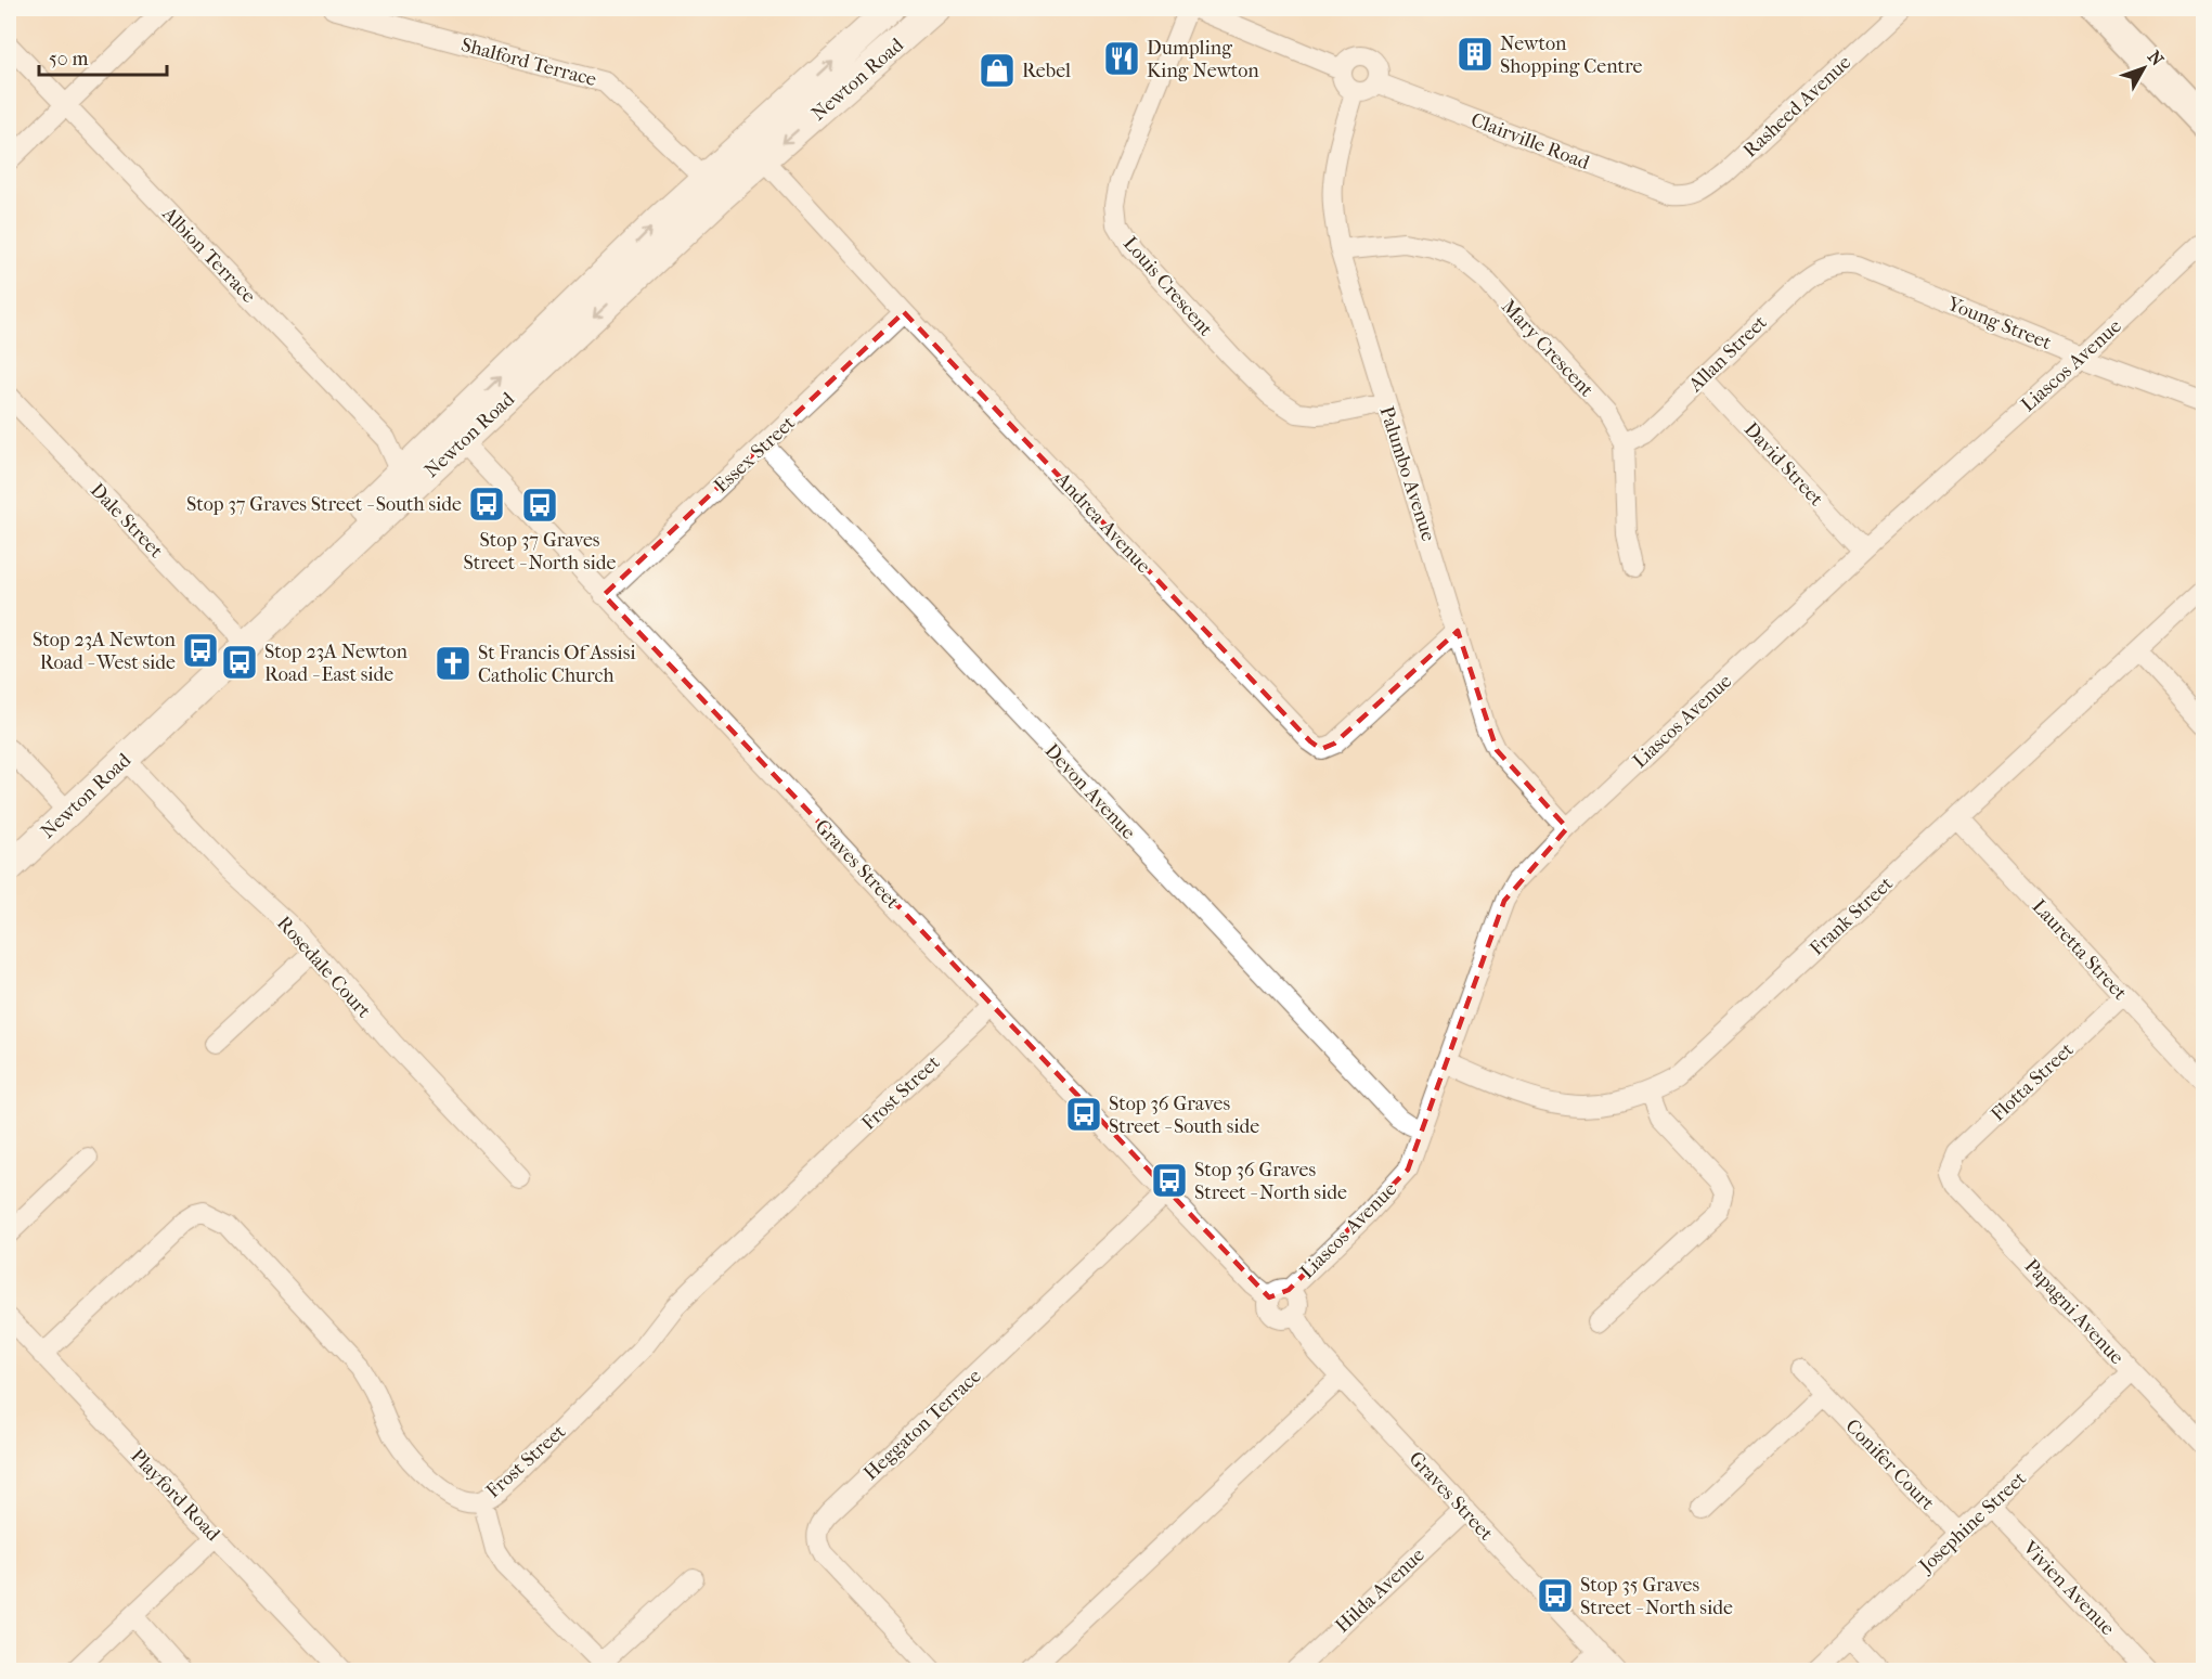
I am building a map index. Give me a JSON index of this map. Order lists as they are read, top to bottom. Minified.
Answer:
{"streets":{"main road":["Newton Road"],"street":["Shalford Terrace","Rasheed Avenue","Clairville Road","Albion Terrace","Louis Crescent","Young Street","Mary Crescent","Allan Street","Liascos Avenue","Essex Street","David Street","Palumbo Avenue","Dale Street","Andrea Avenue","Devon Avenue","Graves Street","Frank Street","Lauretta Street","Rosedale Court","Flotta Street","Frost Street","Papagni Avenue","Heggaton Terrace","Conifer Court","Playford Road","Josephine Street","Vivien Avenue","Hilda Avenue"]},"crossings":[["Shalford Terrace","Newton Road"],["Newton Road","Albion Terrace"],["Newton Road","Dale Street"],["Newton Road","Andrea Avenue"],["Newton Road","Graves Street"],["Newton Road","Rosedale Court"],["Rasheed Avenue","Clairville Road"],["Clairville Road","Palumbo Avenue"],["Louis Crescent","Palumbo Avenue"],["Young Street","Allan Street"],["Young Street","Liascos Avenue"],["Mary Crescent","Allan Street"],["Mary Crescent","Palumbo Avenue"],["Allan Street","David Street"],["Liascos Avenue","David Street"],["Liascos Avenue","Palumbo Avenue"],["Liascos Avenue","Devon Avenue"],["Liascos Avenue","Graves Street"],["Liascos Avenue","Frank Street"],["Essex Street","Andrea Avenue"],["Essex Street","Devon Avenue"],["Essex Street","Graves Street"],["Palumbo Avenue","Andrea Avenue"],["Graves Street","Frost Street"],["Graves Street","Heggaton Terrace"],["Graves Street","Hilda Avenue"],["Frank Street","Lauretta Street"],["Lauretta Street","Flotta Street"],["Flotta Street","Papagni Avenue"],["Frost Street","Playford Road"],["Papagni Avenue","Josephine Street"],["Conifer Court","Josephine Street"],["Josephine Street","Vivien Avenue"]],"places":{"building":["Newton Shopping Centre"],"restaurant":["Dumpling King Newton"],"shop":["Rebel"],"bus stop":["Stop 37 Graves Street - South side","Stop 37 Graves Street - North side","Stop 23A Newton Road - West side","Stop 23A Newton Road - East side","Stop 36 Graves Street - South side","Stop 36 Graves Street - North side","Stop 35 Graves Street - North side"],"church":["St Francis Of Assisi Catholic Church"]},"scale_bar":"50 m","north":"top right"}
